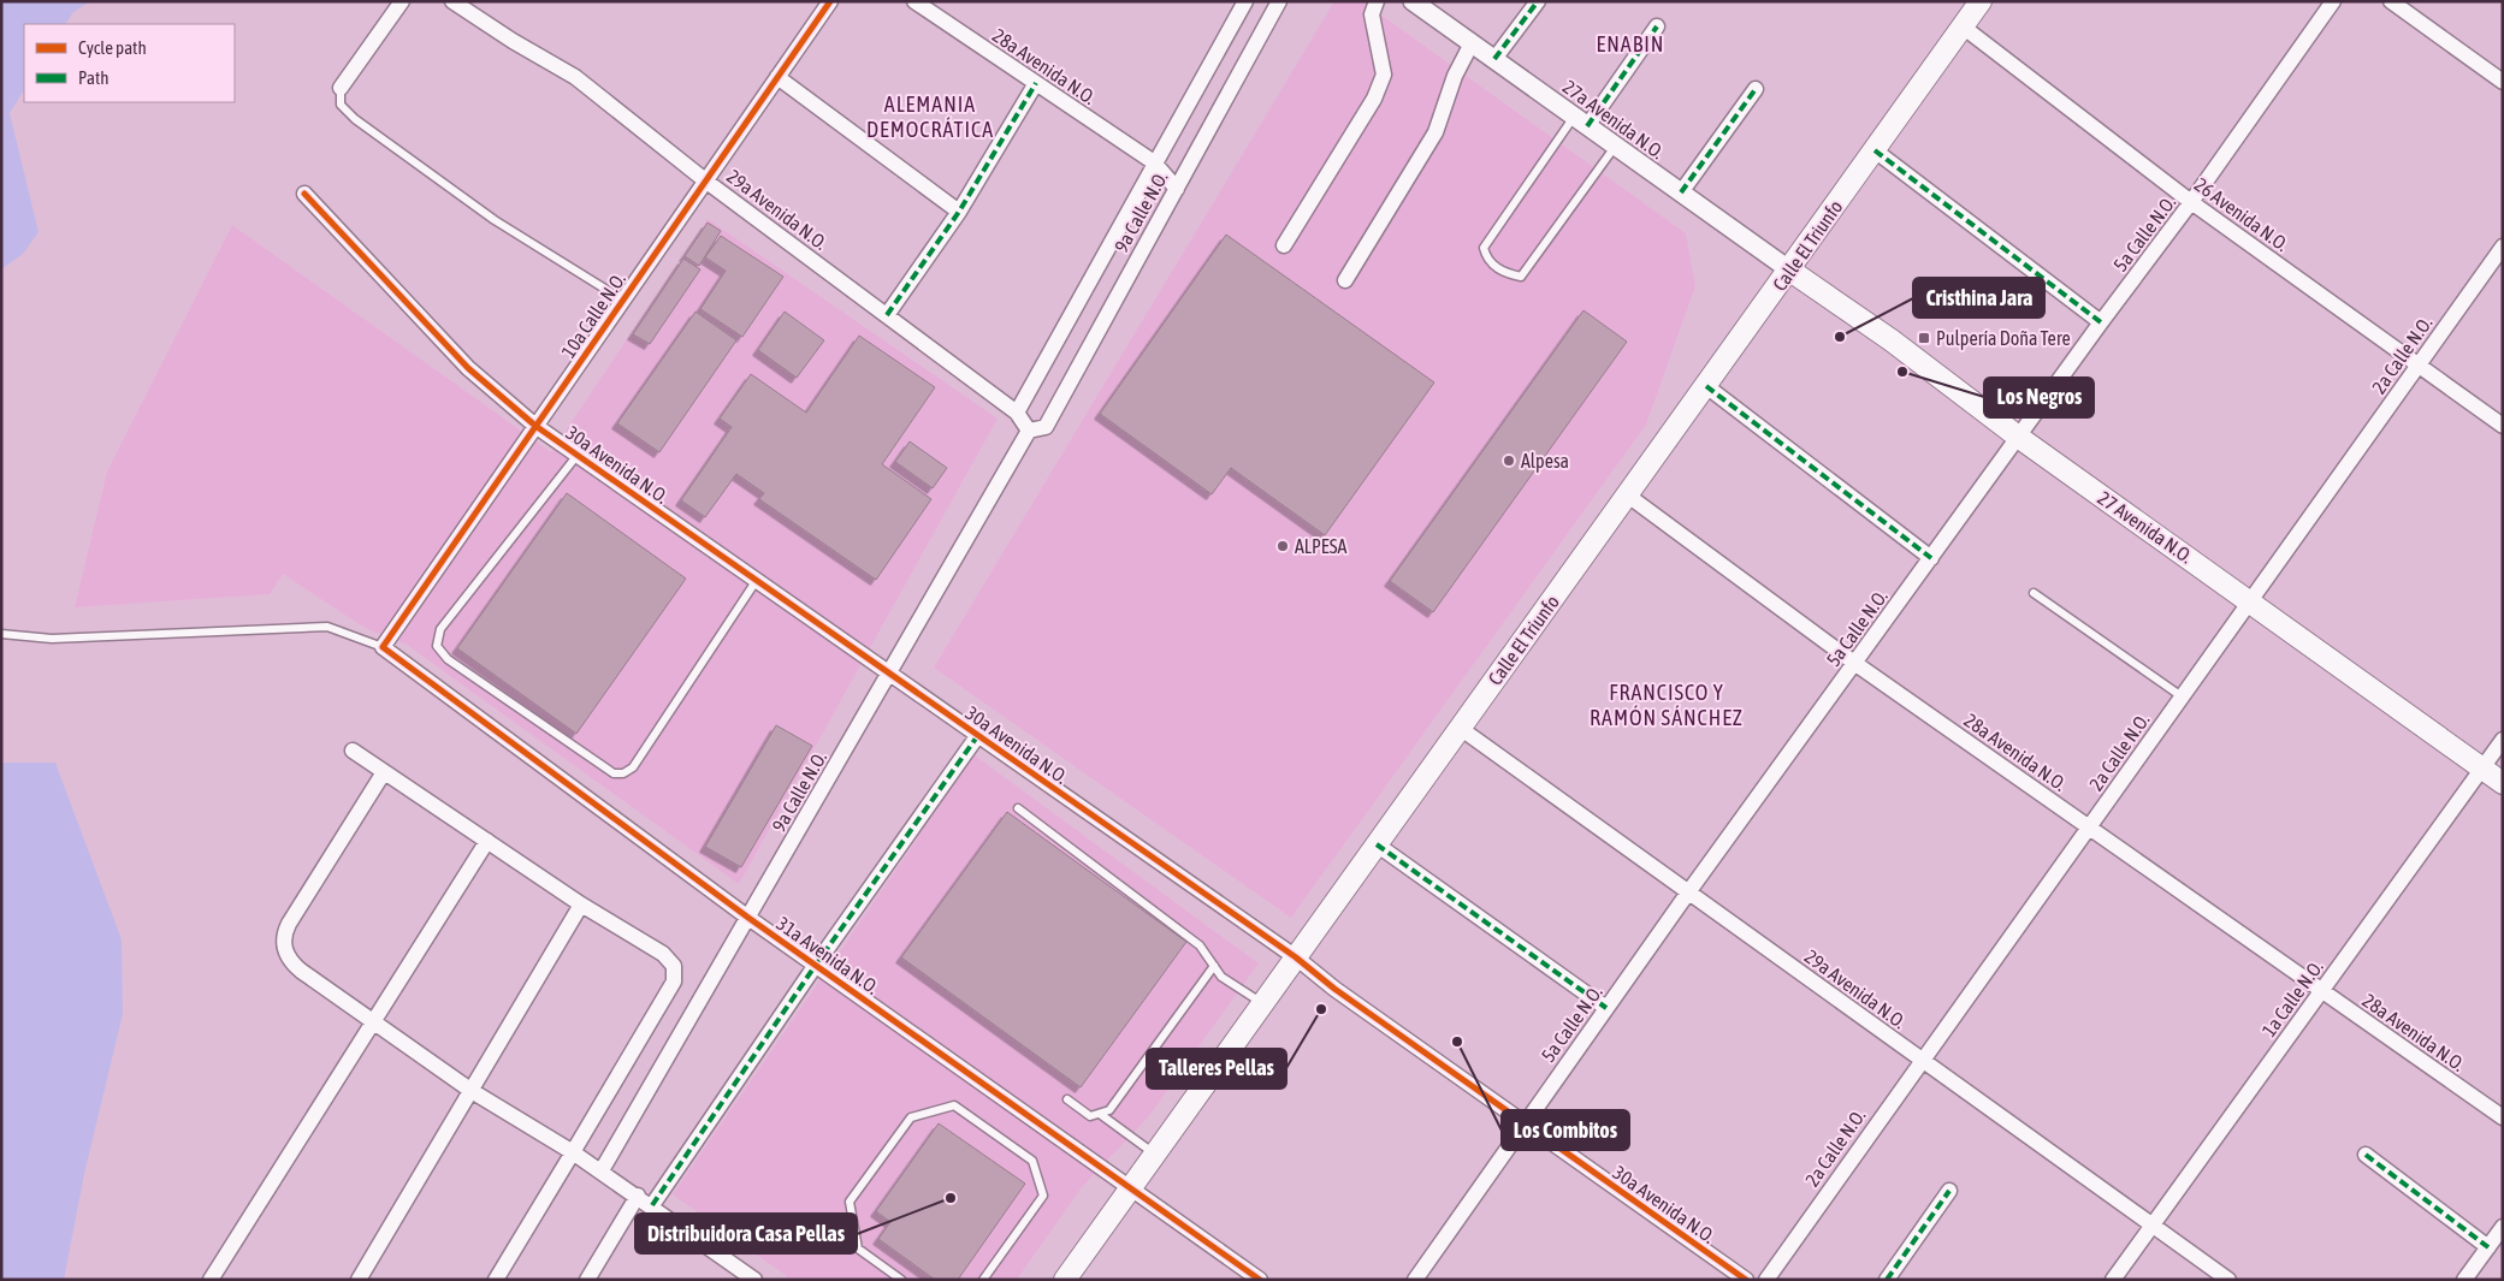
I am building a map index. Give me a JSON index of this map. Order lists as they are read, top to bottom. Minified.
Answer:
{"streets":{"main road":["Calle El Triunfo","27 Avenida N.O."],"street":["28a Avenida N.O.","27a Avenida N.O.","29a Avenida N.O.","9a Calle N.O.","26 Avenida N.O.","5a Calle N.O.","10a Calle N.O.","2a Calle N.O.","30a Avenida N.O.","31a Avenida N.O.","1a Calle N.O."]},"crossings":[["28a Avenida N.O.","9a Calle N.O."],["28a Avenida N.O.","5a Calle N.O."],["28a Avenida N.O.","Calle El Triunfo"],["28a Avenida N.O.","2a Calle N.O."],["28a Avenida N.O.","1a Calle N.O."],["27a Avenida N.O.","Calle El Triunfo"],["27a Avenida N.O.","27 Avenida N.O."],["29a Avenida N.O.","9a Calle N.O."],["29a Avenida N.O.","5a Calle N.O."],["29a Avenida N.O.","Calle El Triunfo"],["29a Avenida N.O.","10a Calle N.O."],["29a Avenida N.O.","2a Calle N.O."],["29a Avenida N.O.","1a Calle N.O."],["9a Calle N.O.","30a Avenida N.O."],["9a Calle N.O.","31a Avenida N.O."],["26 Avenida N.O.","5a Calle N.O."],["26 Avenida N.O.","Calle El Triunfo"],["26 Avenida N.O.","2a Calle N.O."],["5a Calle N.O.","30a Avenida N.O."],["5a Calle N.O.","27 Avenida N.O."],["Calle El Triunfo","30a Avenida N.O."],["Calle El Triunfo","27 Avenida N.O."],["Calle El Triunfo","31a Avenida N.O."],["10a Calle N.O.","30a Avenida N.O."],["10a Calle N.O.","31a Avenida N.O."],["2a Calle N.O.","27 Avenida N.O."],["27 Avenida N.O.","1a Calle N.O."]],"districts":["ENABIN","ALEMANIA DEMOCRÁTICA","FRANCISCO Y RAMÓN SÁNCHEZ"],"places":{"other":["Cristhina Jara","Los Negros","Alpesa","ALPESA","Talleres Pellas","Los Combitos","Distribuidora Casa Pellas"],"transit":["Pulpería Doña Tere"]},"legend":["Cycle path","Path"]}
